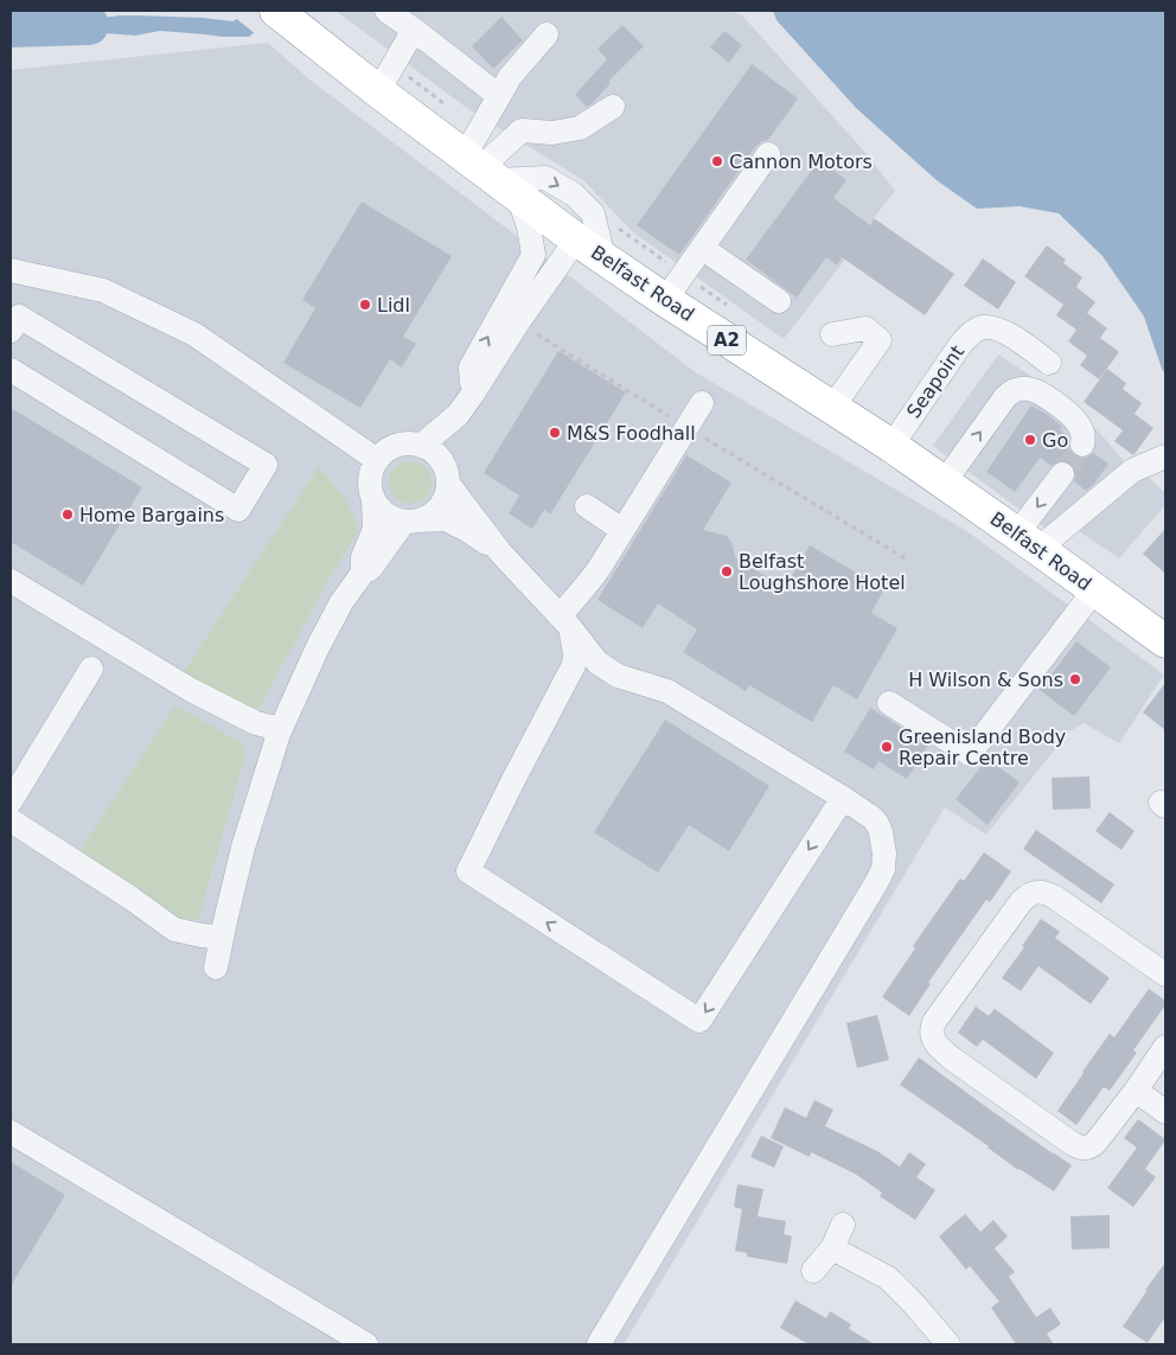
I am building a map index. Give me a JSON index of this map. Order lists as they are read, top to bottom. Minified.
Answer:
{"streets":{"highway":["Belfast Road","A2"],"street":["Seapoint"]},"crossings":[["Belfast Road","Seapoint"]],"places":["Cannon Motors","Lidl","M&S Foodhall","Go","Home Bargains","Belfast Loughshore Hotel","H Wilson & Sons","Greenisland Body Repair Centre"]}
